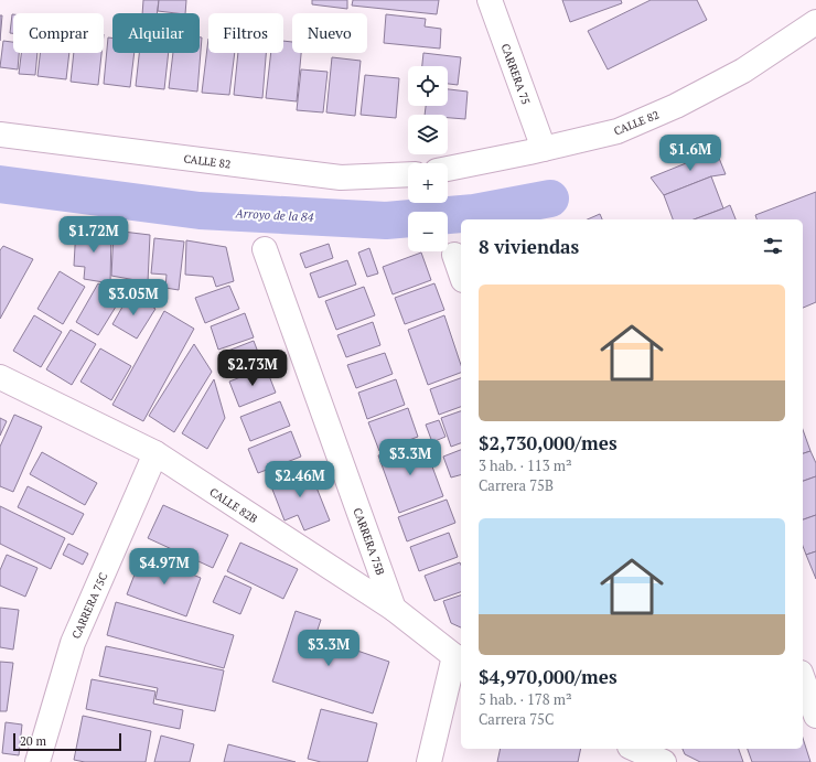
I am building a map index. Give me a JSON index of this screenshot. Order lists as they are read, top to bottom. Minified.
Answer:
{"streets":{"street":["CARRERA 75","CALLE 82","CALLE 82B","CARRERA 75B","CARRERA 75C"]},"crossings":[["CARRERA 75","CALLE 82"],["CALLE 82B","CARRERA 75B"],["CALLE 82B","CARRERA 75C"]],"water":["Arroyo de la 84"],"scale_bar":"20 m","page":{"chip":["Comprar","Alquilar","Filtros","Nuevo"],"map_buttons":["+","−"],"price":["$1.6M","$1.72M","$3.05M","$2.73M","$3.3M","$2.46M","$4.97M","$3.3M"],"heading":"8 viviendas","list":[{"name":"$2,730,000/mes","note":"3 hab. · 113 m² · Carrera 75B"},{"name":"$4,970,000/mes","note":"5 hab. · 178 m² · Carrera 75C"}],"scale":"20 m"}}
